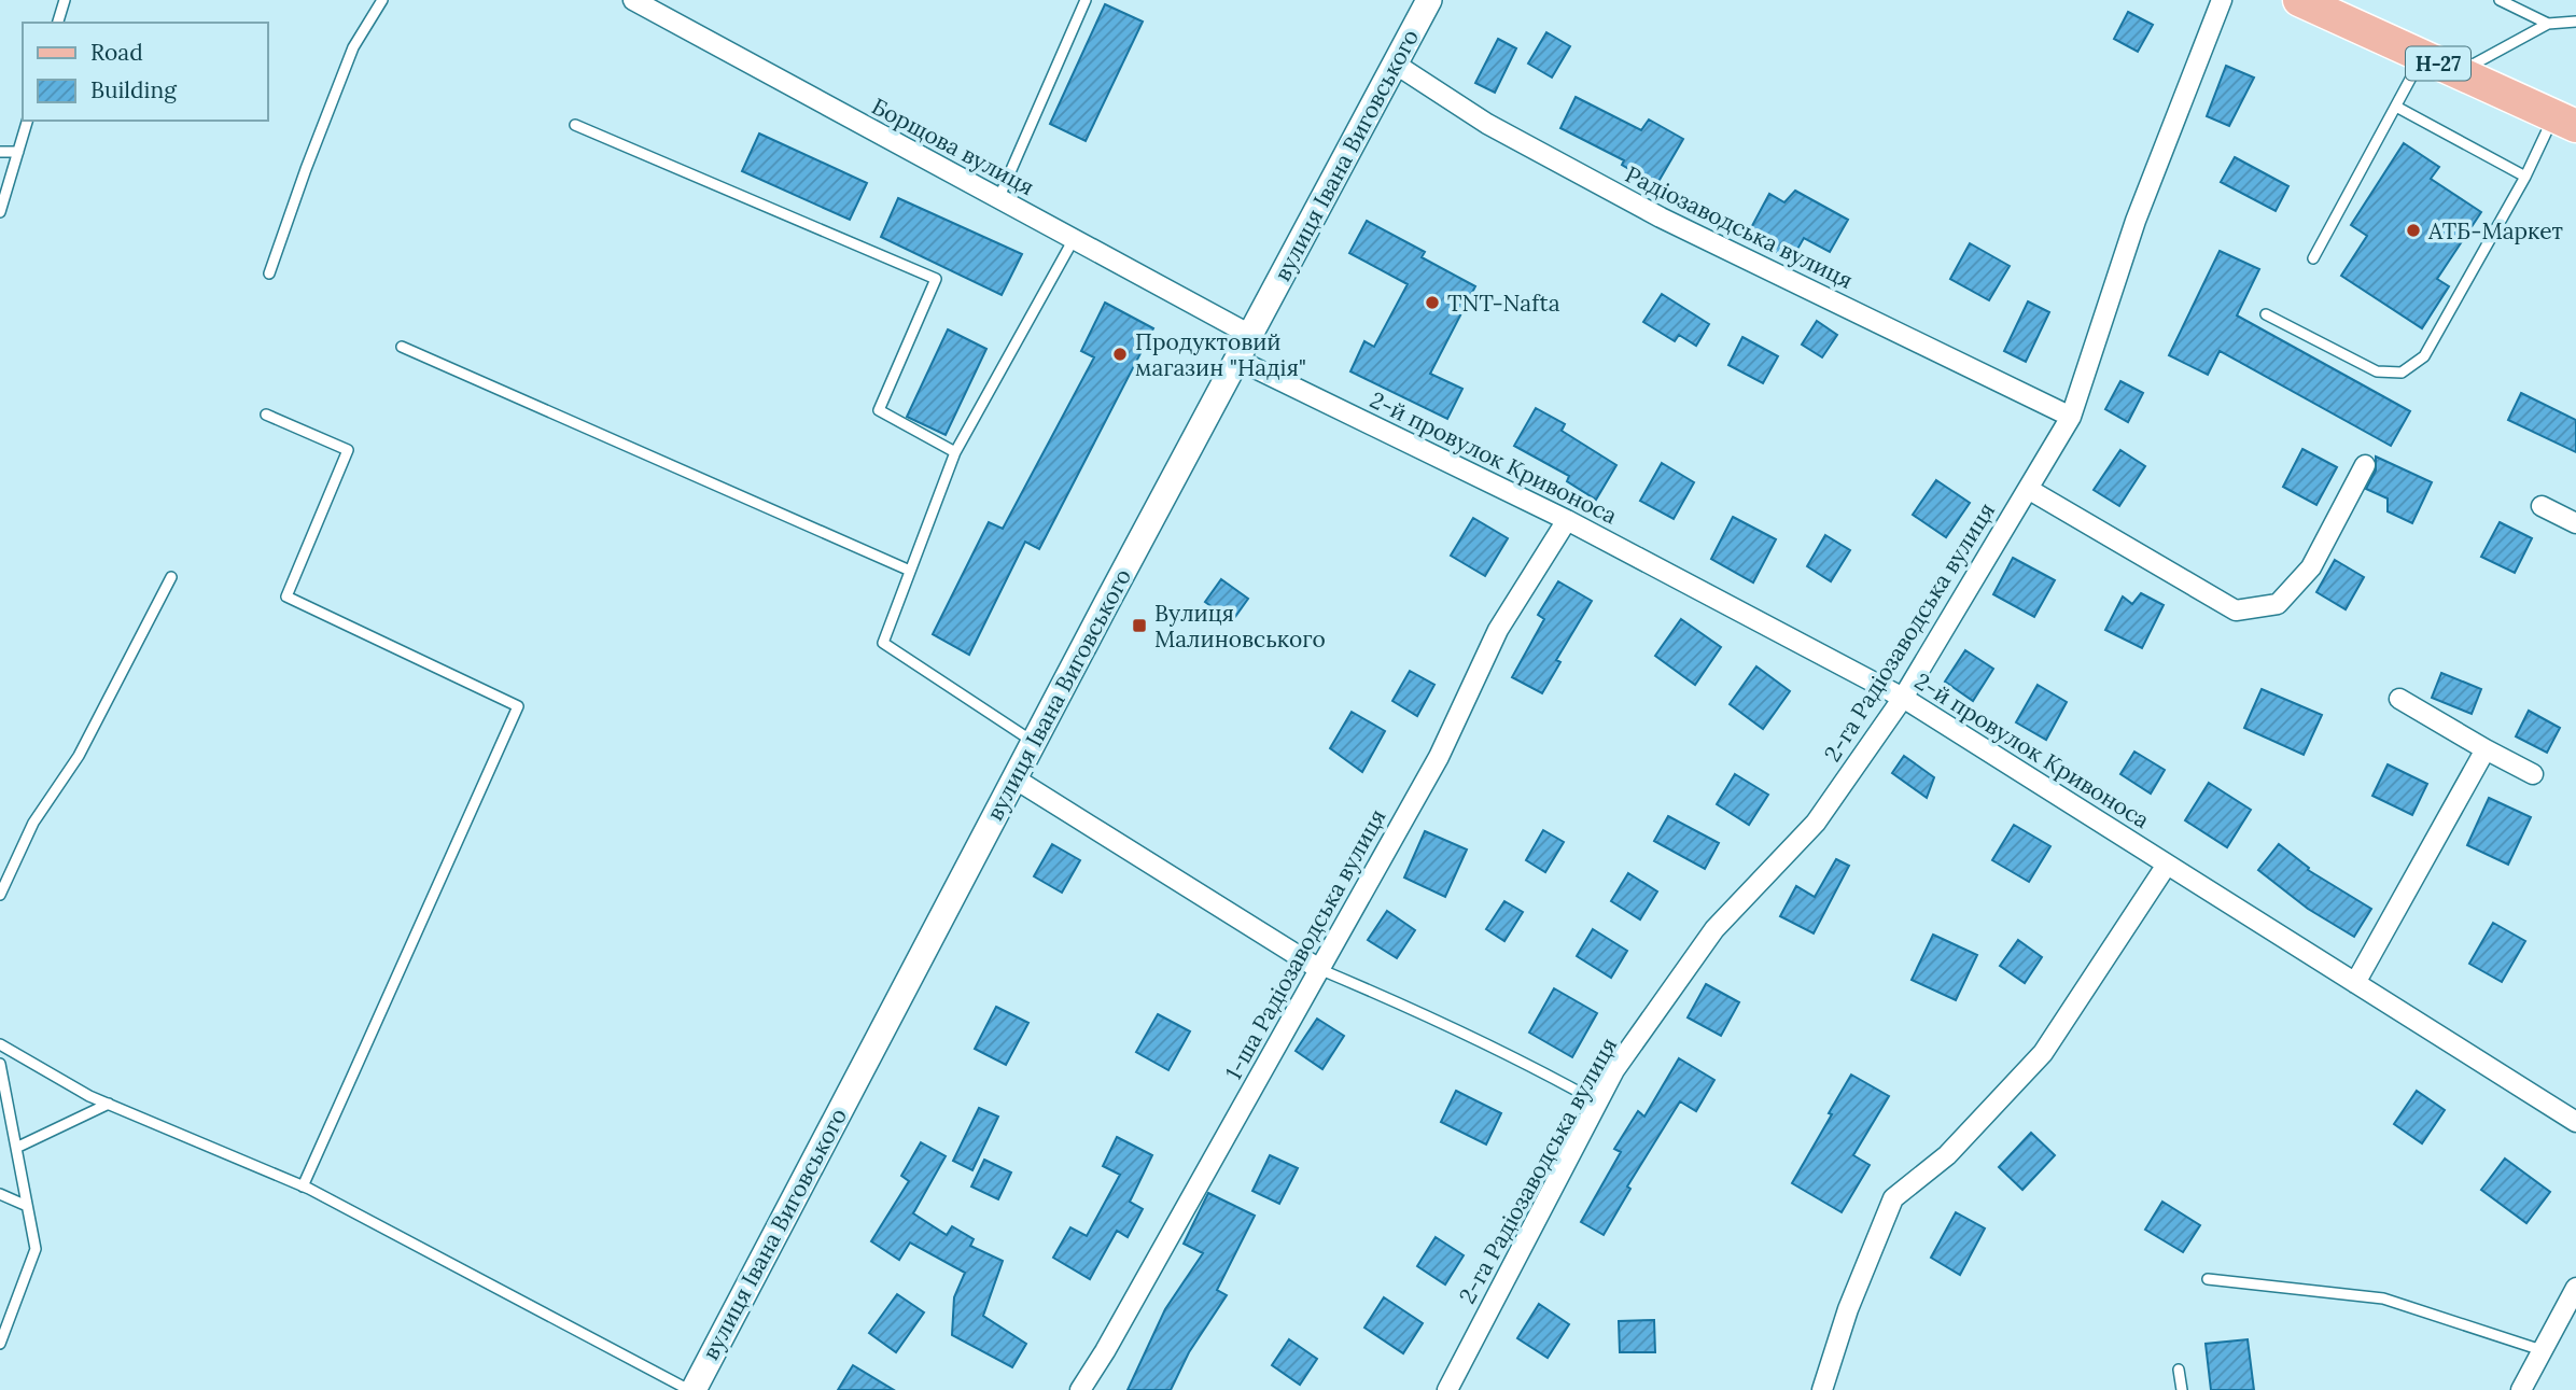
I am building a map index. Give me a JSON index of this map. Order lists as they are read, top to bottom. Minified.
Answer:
{"streets":{"main road":["Н-27"],"street":["Борщова вулиця","вулиця Івана Виговського","Радіозаводська вулиця","2-й провулок Кривоноса","2-га Радіозаводська вулиця","1-ша Радіозаводська вулиця"]},"crossings":[["Борщова вулиця","вулиця Івана Виговського"],["вулиця Івана Виговського","Радіозаводська вулиця"],["вулиця Івана Виговського","2-й провулок Кривоноса"],["Радіозаводська вулиця","2-га Радіозаводська вулиця"],["2-й провулок Кривоноса","2-га Радіозаводська вулиця"],["2-й провулок Кривоноса","1-ша Радіозаводська вулиця"]],"places":{"other":["АТБ-Маркет","TNT-Nafta","Продуктовий магазин \"Надія\""],"transit":["Вулиця Малиновського"]},"legend":["Road","Building"]}
